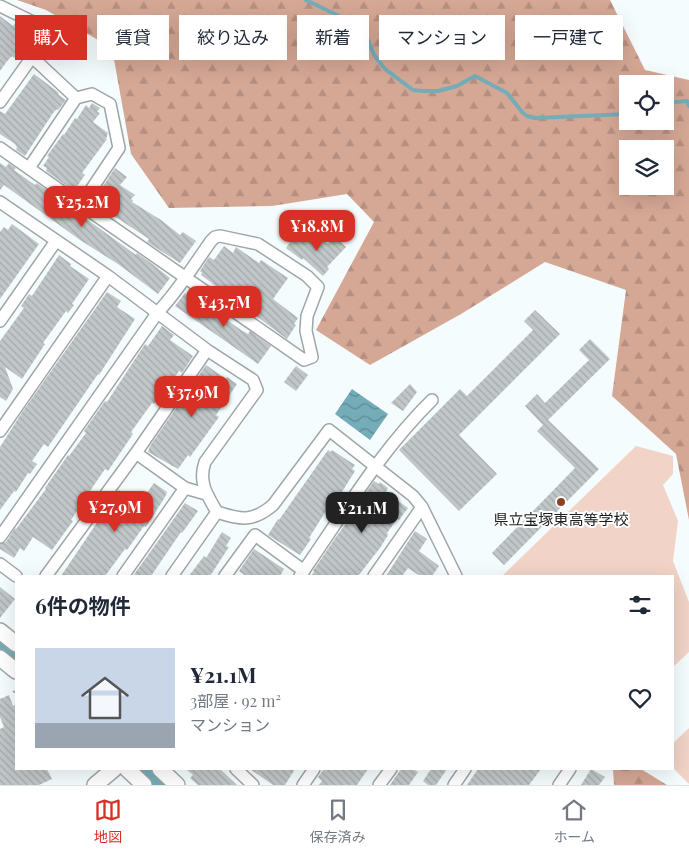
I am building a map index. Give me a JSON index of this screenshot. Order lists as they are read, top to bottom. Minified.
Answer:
{"places":["県立宝塚東高等学校"],"page":{"chip":["購入","賃貸","絞り込み","新着","マンション","一戸建て"],"price":["¥25.2M","¥18.8M","¥43.7M","¥37.9M","¥27.9M","¥21.1M"],"heading":"6件の物件","list":[{"name":"¥21.1M","note":"3部屋 · 92 m² · マンション"}],"tabs":["地図","保存済み","ホーム"]}}
